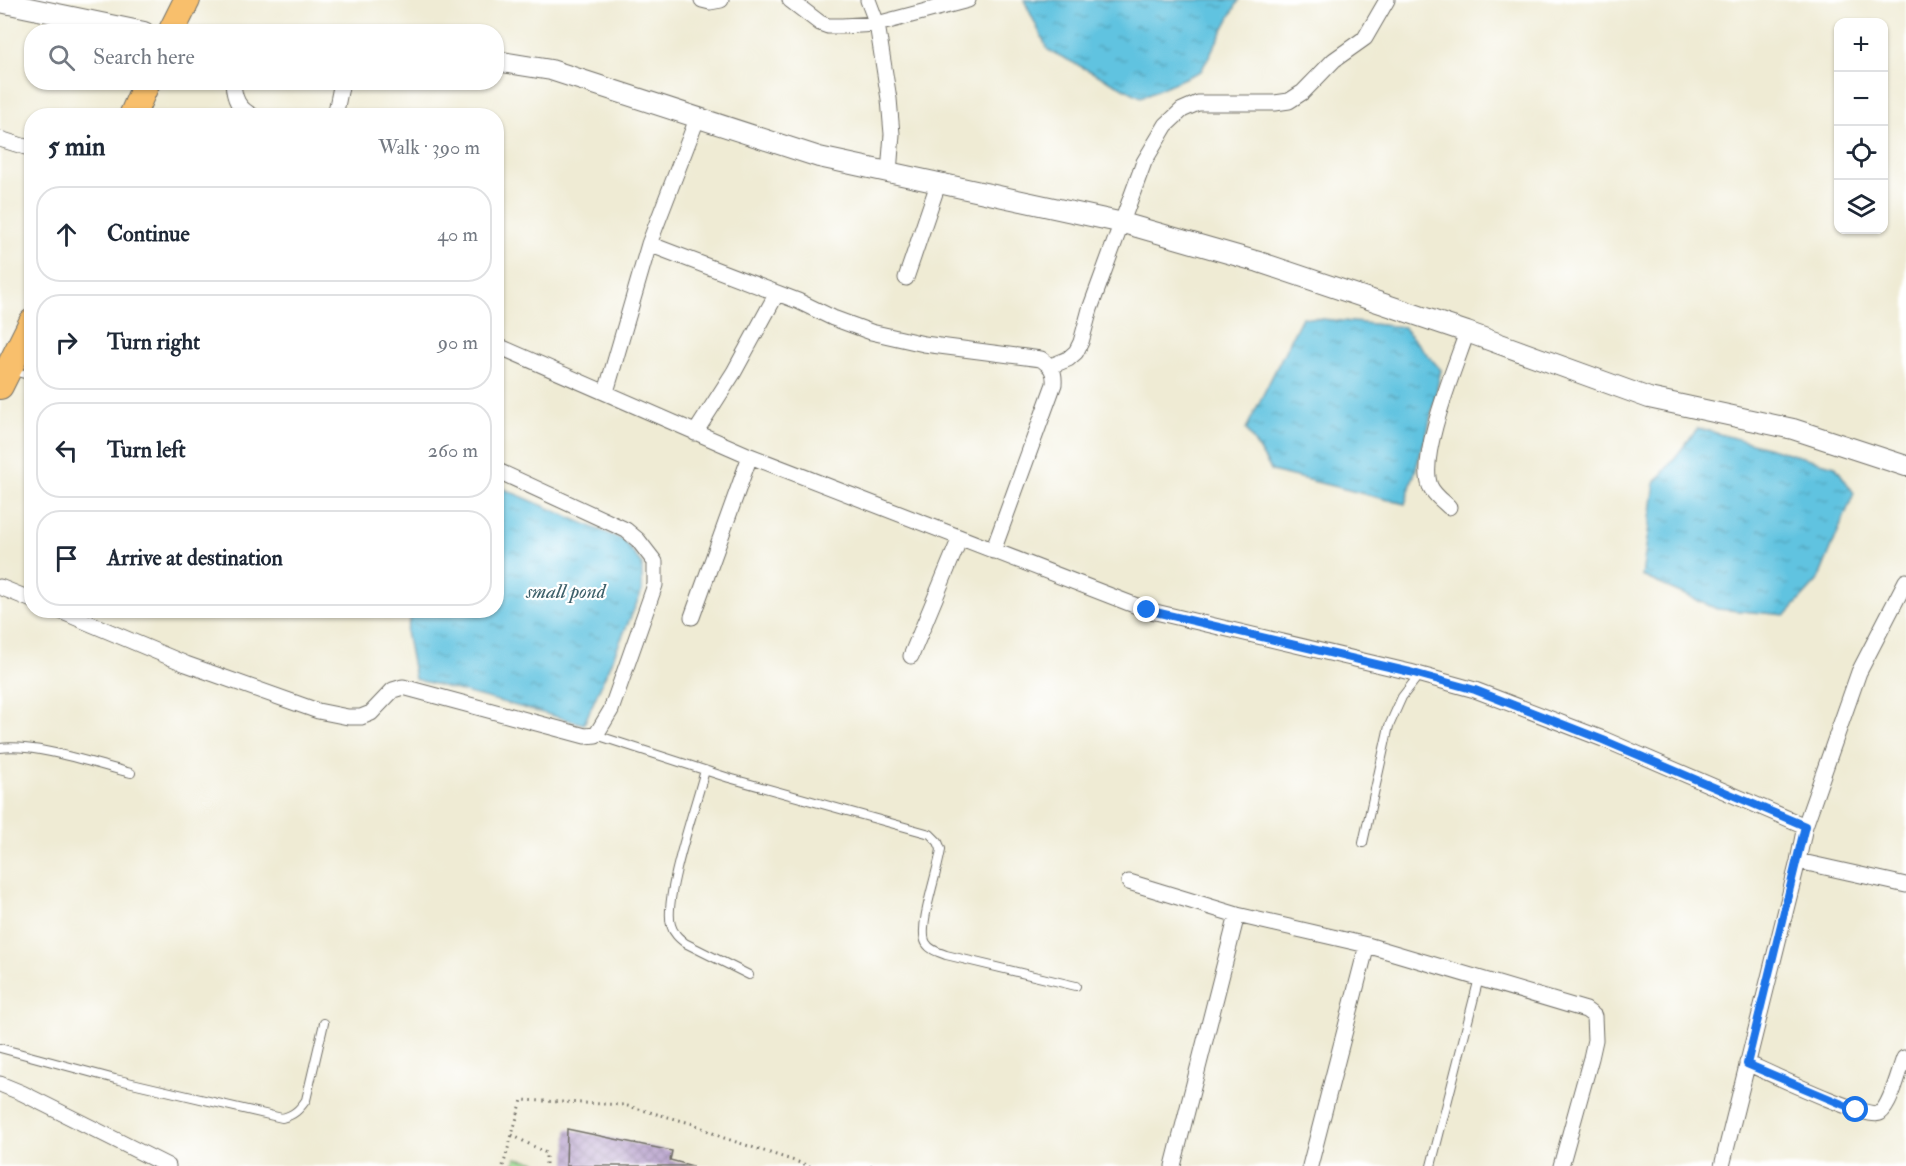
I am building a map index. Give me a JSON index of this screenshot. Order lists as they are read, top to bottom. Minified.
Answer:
{"water":["small pond"],"page":{"map_buttons":["+","−"],"search":"Search here","heading":["5 min","Walk · 390 m"],"list":[["Continue","40 m"],["Turn right","90 m"],["Turn left","260 m"],"Arrive at destination"]}}
